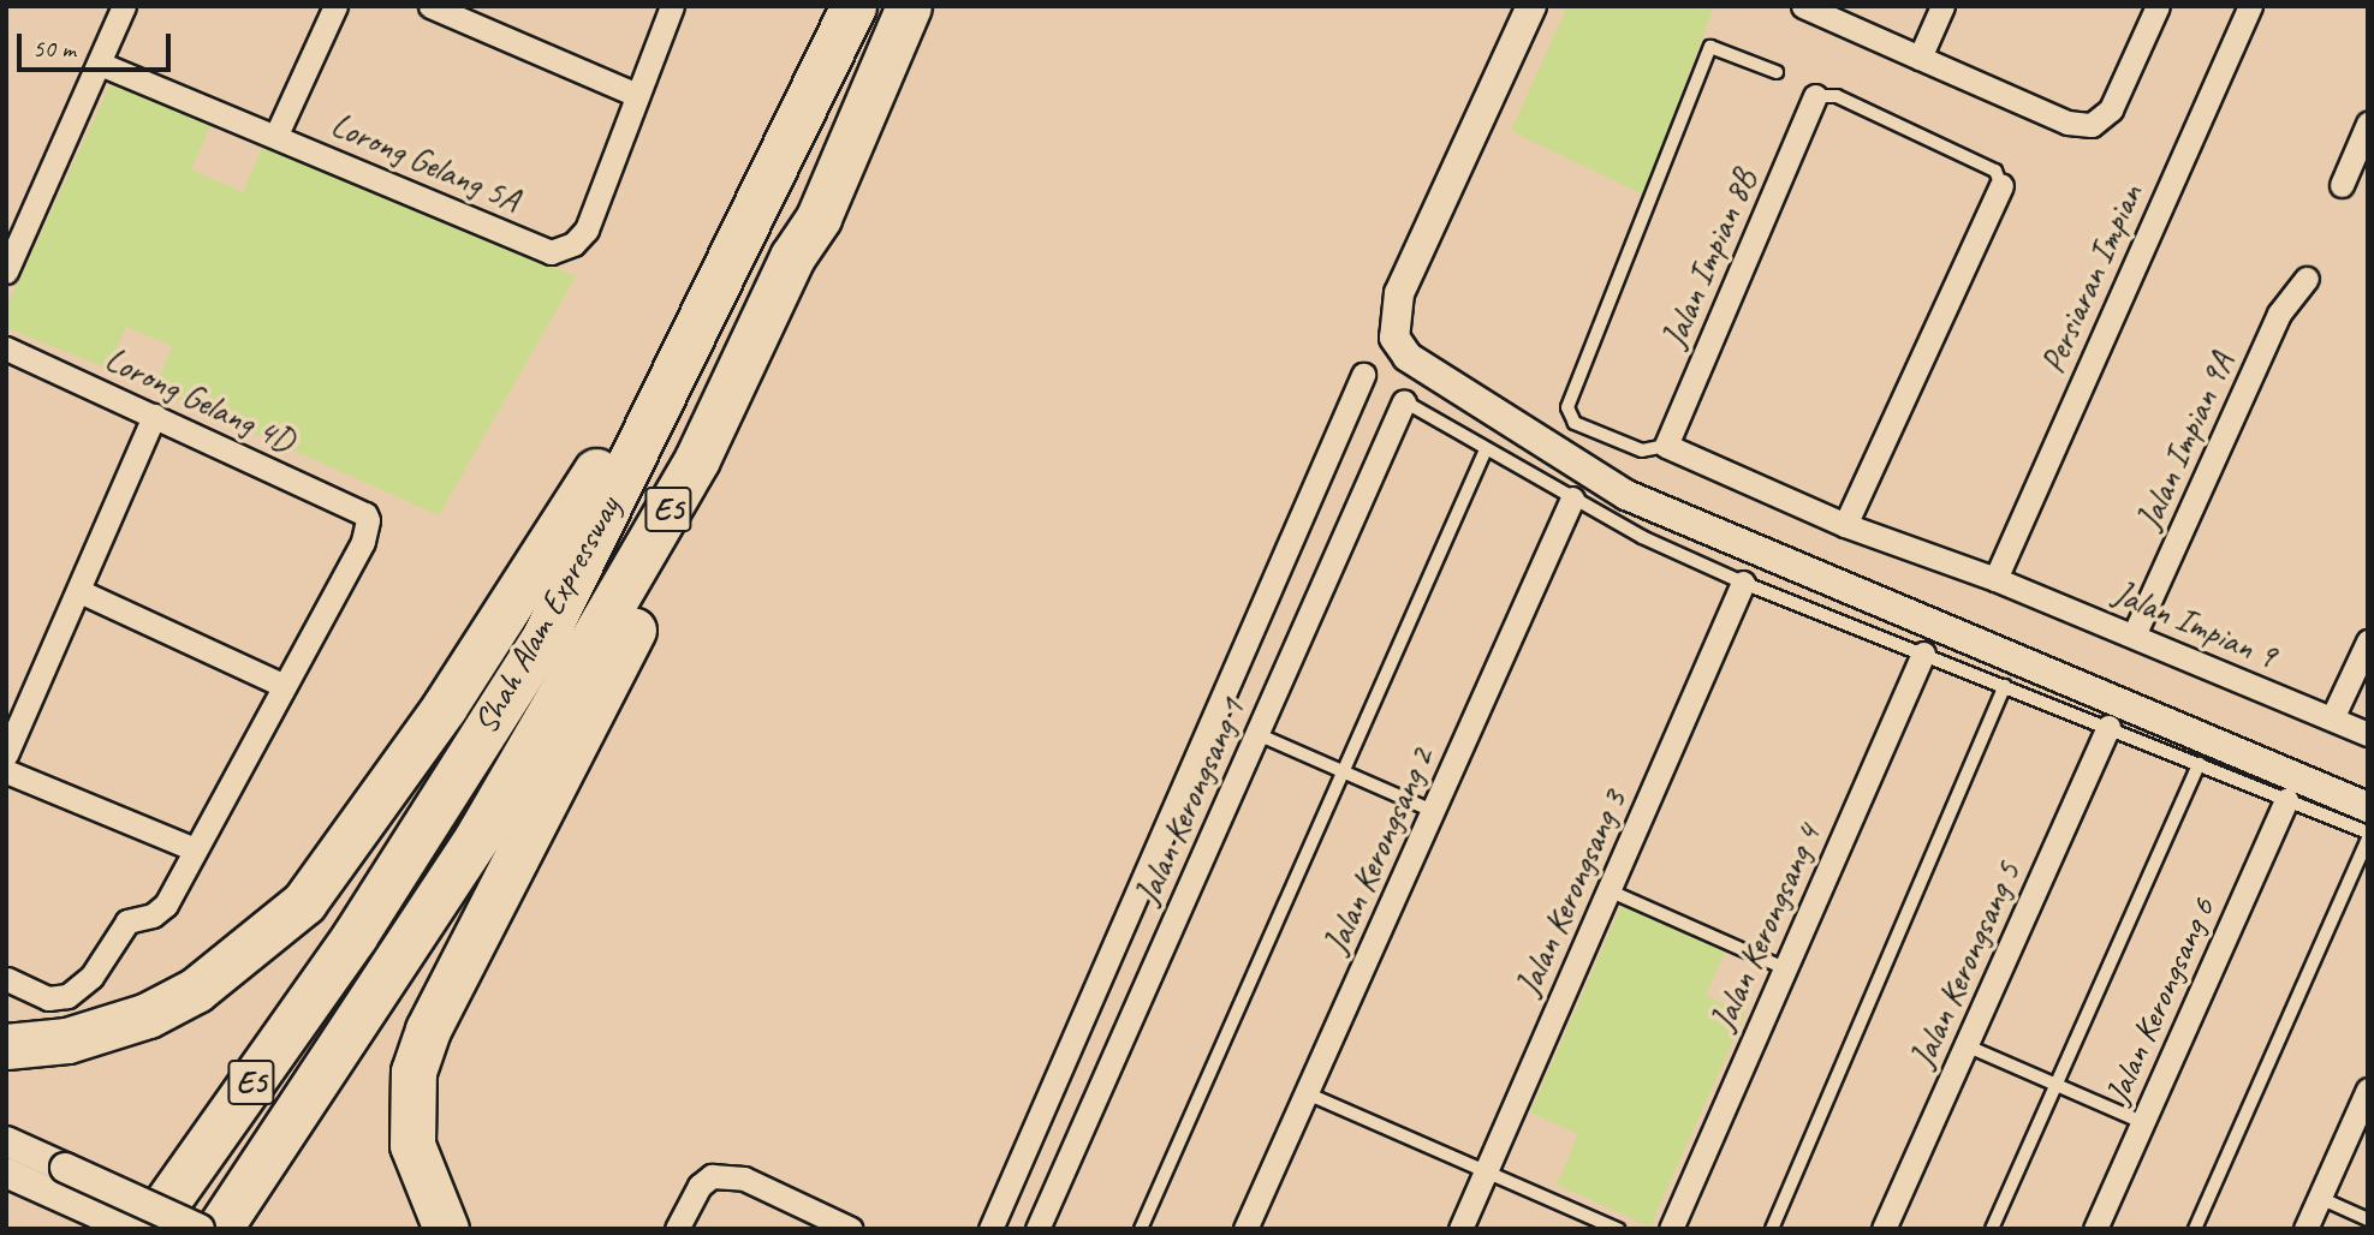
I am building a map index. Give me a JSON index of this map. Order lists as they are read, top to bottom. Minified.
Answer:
{"streets":{"highway":["E5","Shah Alam Expressway"],"street":["Lorong Gelang 5A","Jalan Impian 8B","Persiaran Impian","Lorong Gelang 4D","Jalan Impian 9A","Jalan Impian 9","Jalan Kerongsang 1","Jalan Kerongsang 2","Jalan Kerongsang 3","Jalan Kerongsang 4","Jalan Kerongsang 5","Jalan Kerongsang 6"]},"crossings":[["Jalan Impian 8B","Jalan Impian 9"],["Persiaran Impian","Jalan Impian 9"],["Jalan Impian 9A","Jalan Impian 9"]],"scale_bar":"50 m"}
